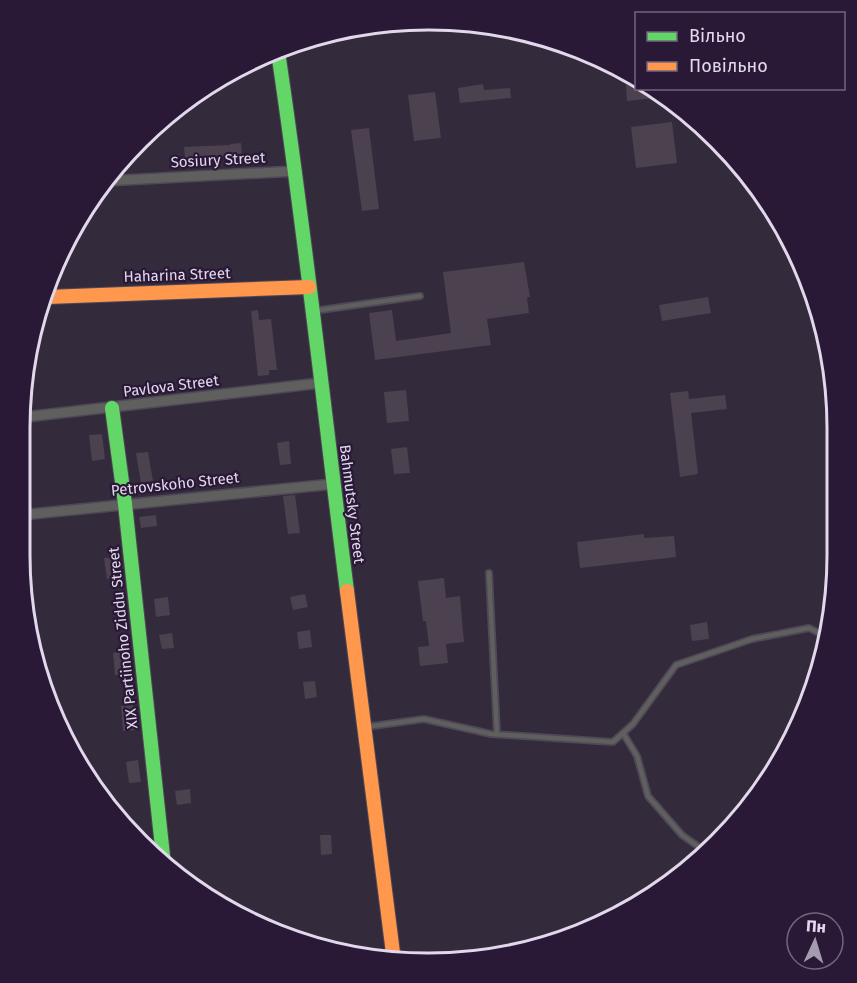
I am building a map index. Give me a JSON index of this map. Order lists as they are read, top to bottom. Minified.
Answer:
{"streets":{"main road":["Haharina Street","Bahmutsky Street","XIX Partiinoho Ziddu Street"],"street":["Sosiury Street","Pavlova Street","Petrovskoho Street"]},"crossings":[["Sosiury Street","Bahmutsky Street"],["Haharina Street","Bahmutsky Street"],["Pavlova Street","Bahmutsky Street"],["Pavlova Street","XIX Partiinoho Ziddu Street"],["Petrovskoho Street","Bahmutsky Street"],["Petrovskoho Street","XIX Partiinoho Ziddu Street"]],"legend":["Вільно","Повільно"],"north":"top"}
